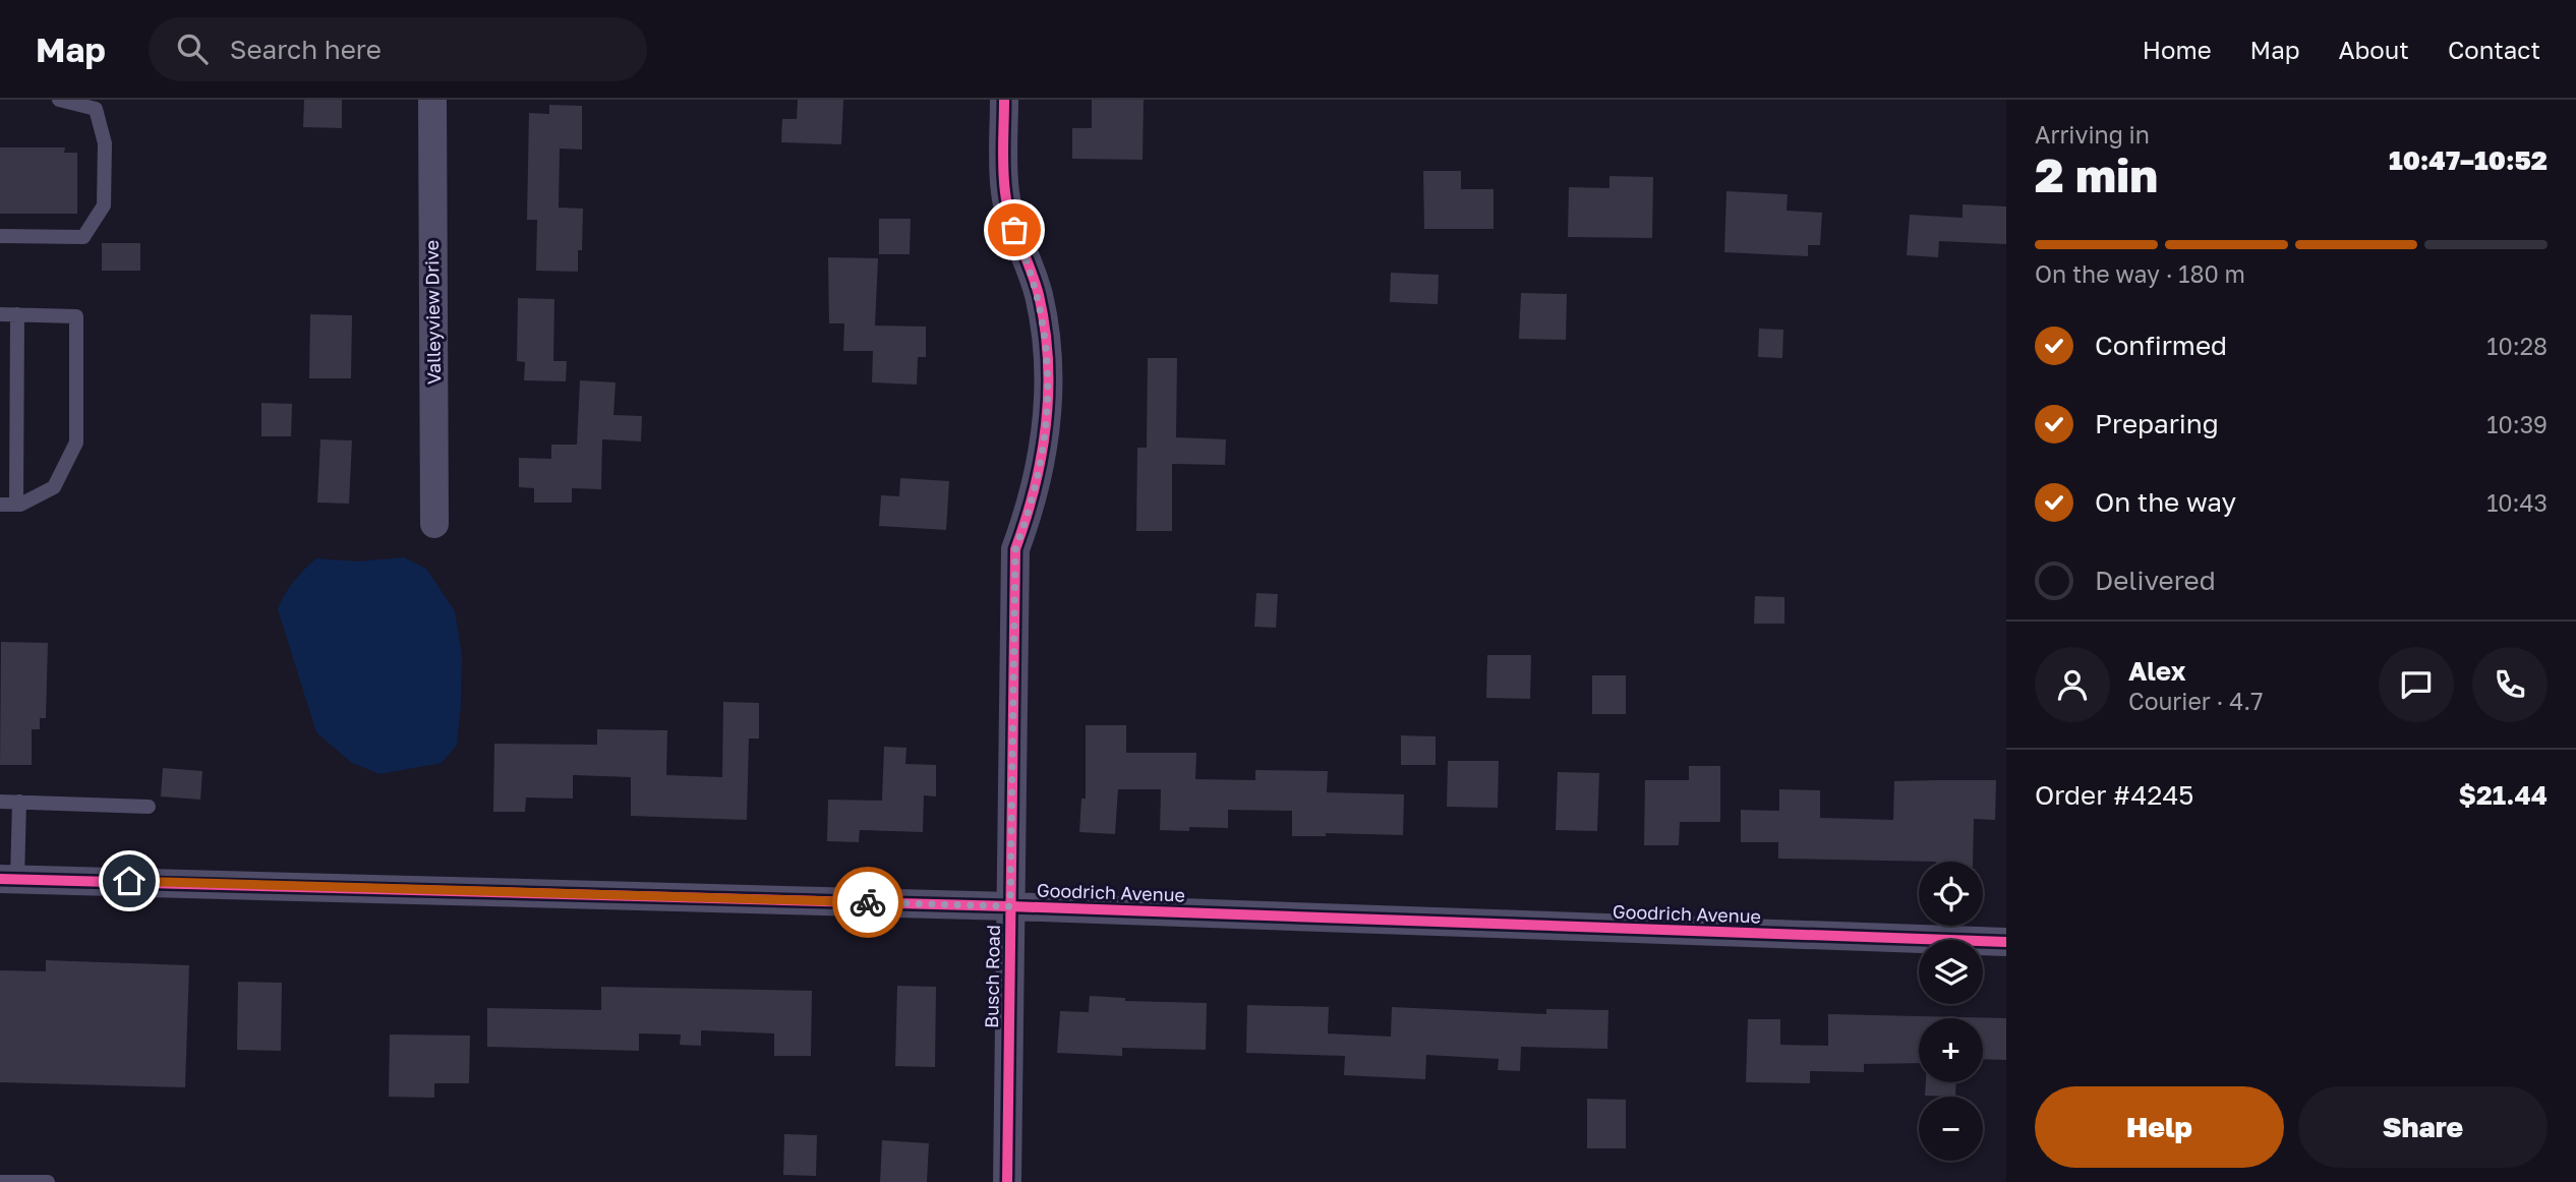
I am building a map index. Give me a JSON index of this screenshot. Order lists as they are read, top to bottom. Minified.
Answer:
{"streets":{"street":["Valleyview Drive","Goodrich Avenue","Busch Road"]},"crossings":[["Goodrich Avenue","Busch Road"]],"page":{"header":"Map","search":"Search here","nav":["Home","Map","About","Contact"],"heading":["2 min","Arriving in","10:47–10:52"],"panel":["Alex","Courier · 4.7","Order #4245","$21.44"],"bar":"On the way · 180 m","list":[["Confirmed","10:28"],["Preparing","10:39"],["On the way","10:43"],"Delivered"],"map_buttons":["+","−"],"buttons":["Help","Share"]}}
